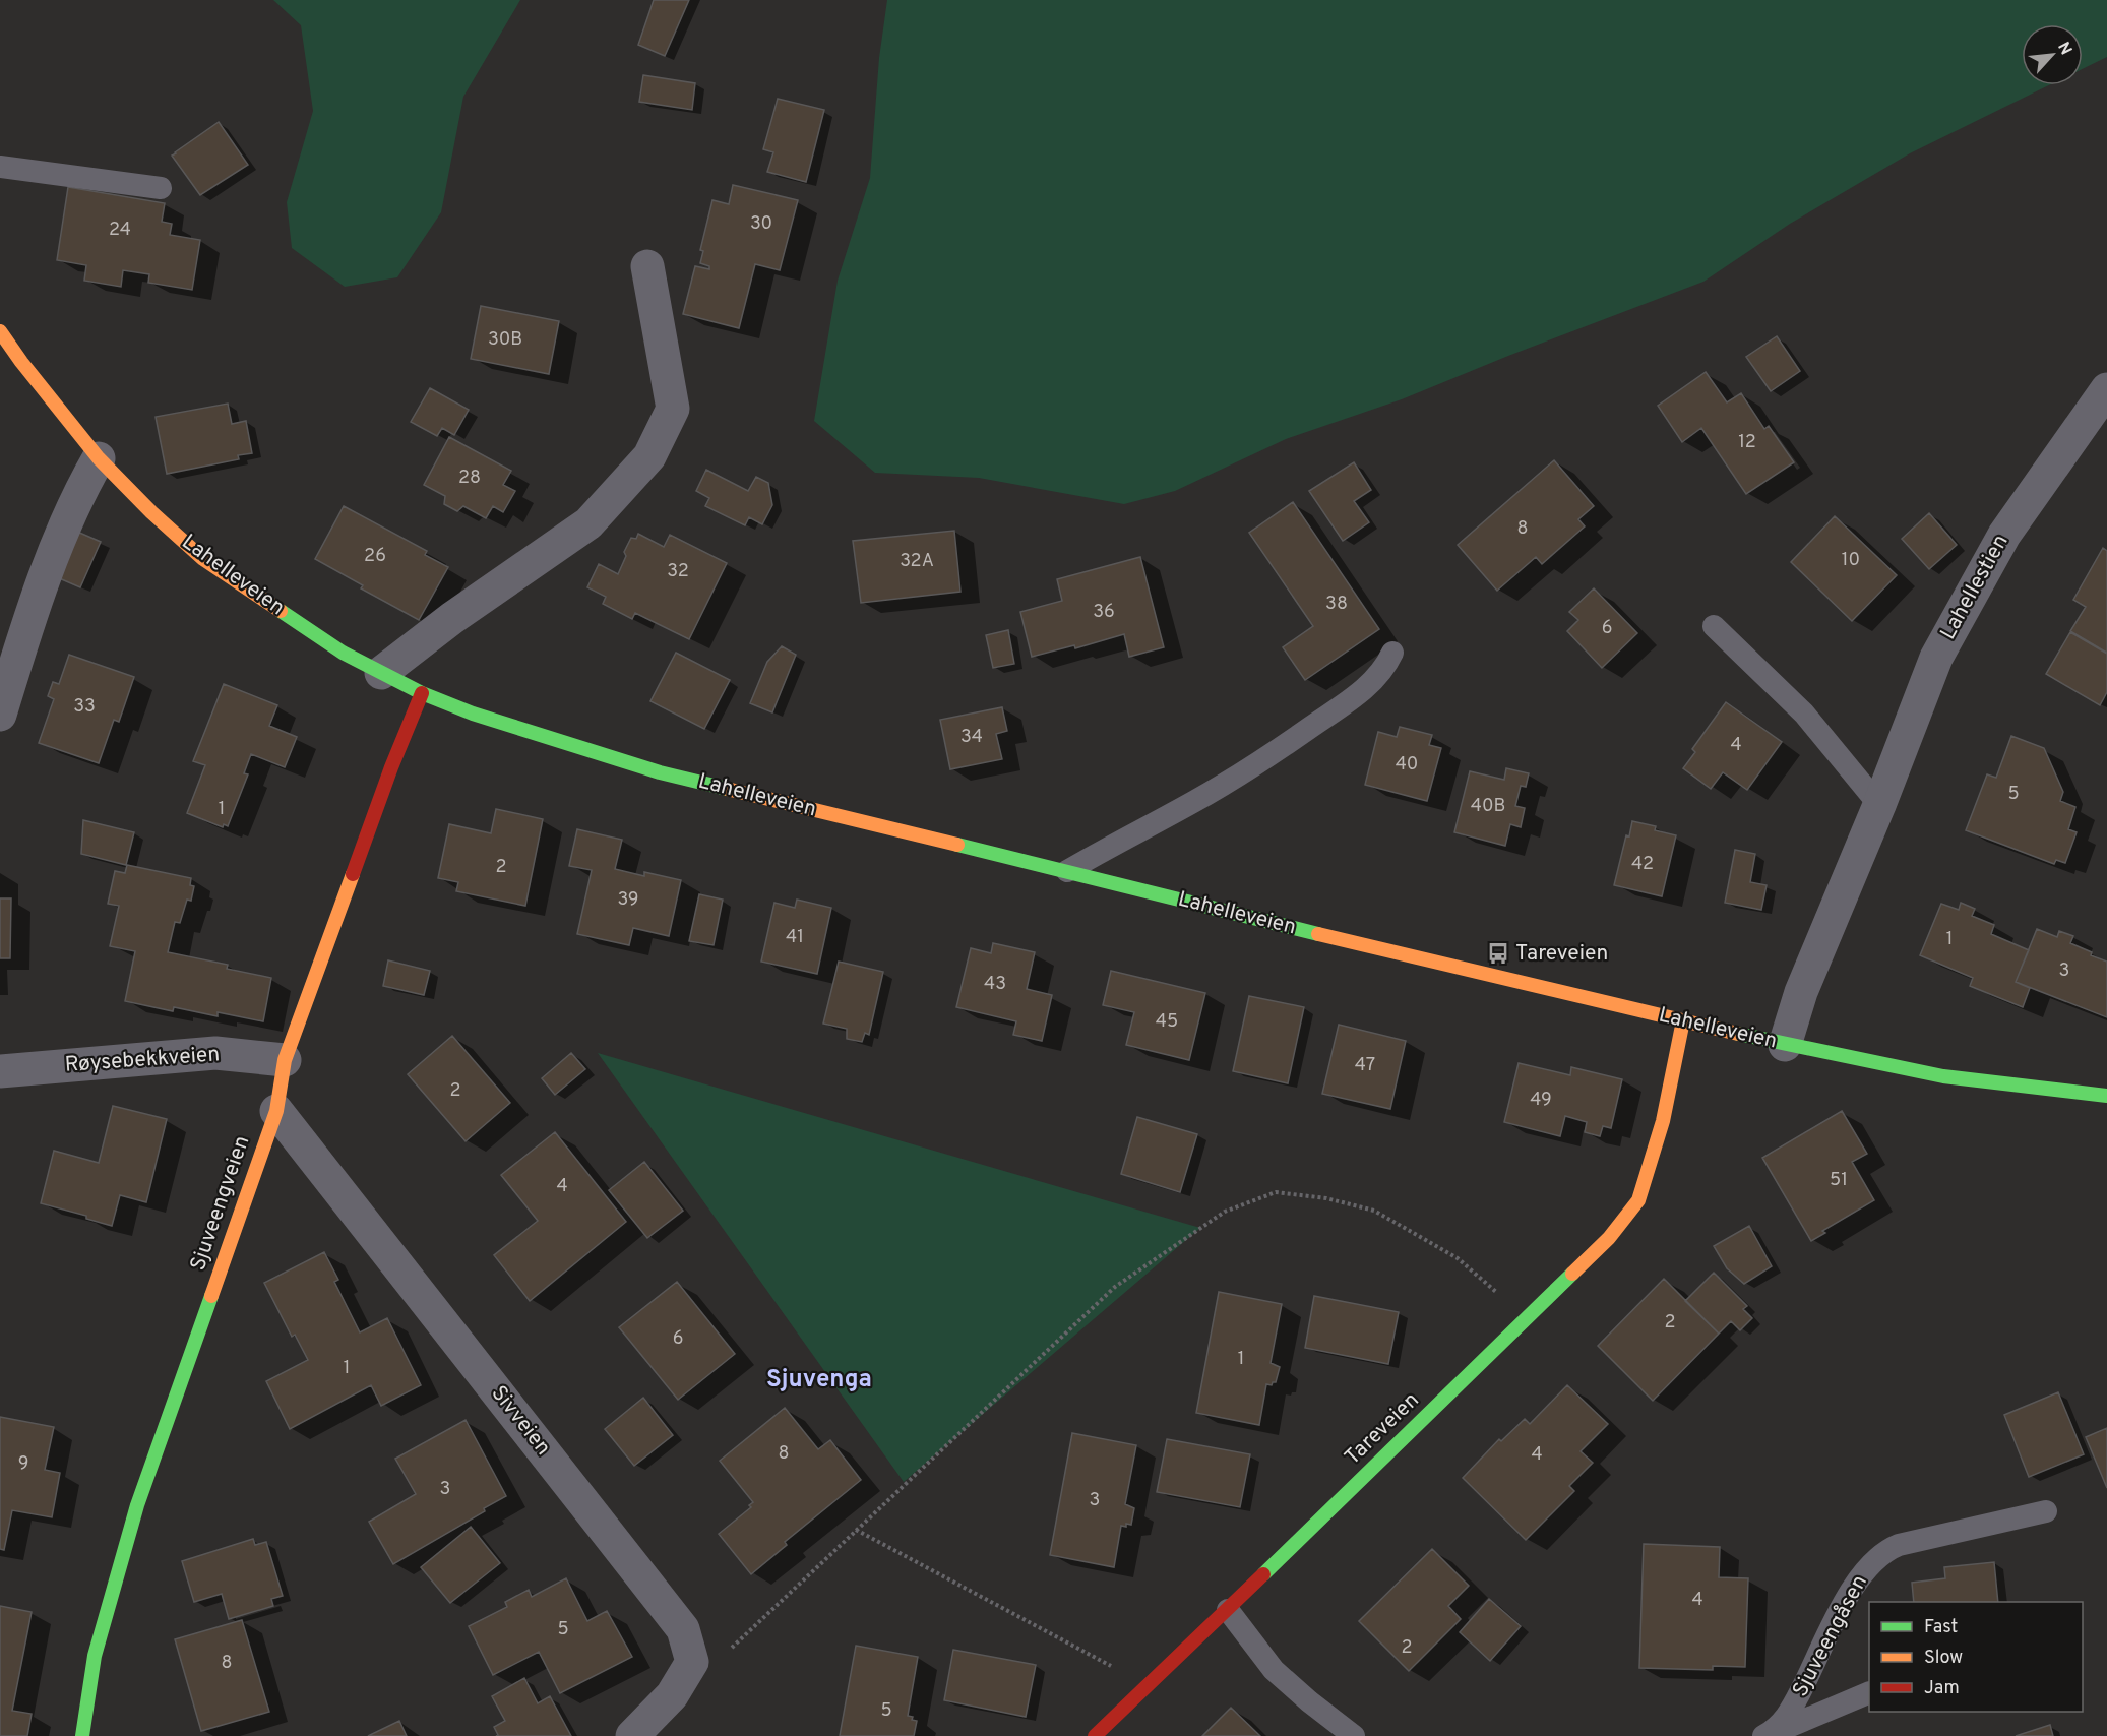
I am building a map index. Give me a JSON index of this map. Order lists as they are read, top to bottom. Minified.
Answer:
{"streets":{"street":["Lahelleveien","Lahellestien","Røysebekkveien","Sjuveengveien","Sivveien","Tareveien"],"lane":["Sjuveengåsen"]},"crossings":[["Lahelleveien","Lahellestien"],["Lahelleveien","Sjuveengveien"],["Lahelleveien","Tareveien"],["Røysebekkveien","Sjuveengveien"],["Sjuveengveien","Sivveien"]],"districts":["Sjuvenga"],"places":{"bus stop":["Tareveien"]},"house_numbers":["30","24","30B","12","28","8","26","10","32A","32","38","36","6","33","34","4","40","5","40B","1","42","2","39","41","1","3","43","45","47","2","49","51","4","2","6","1","1","8","4","9","3","3","4","5","2","8","5"],"legend":["Fast","Slow","Jam"],"north":"top right"}
